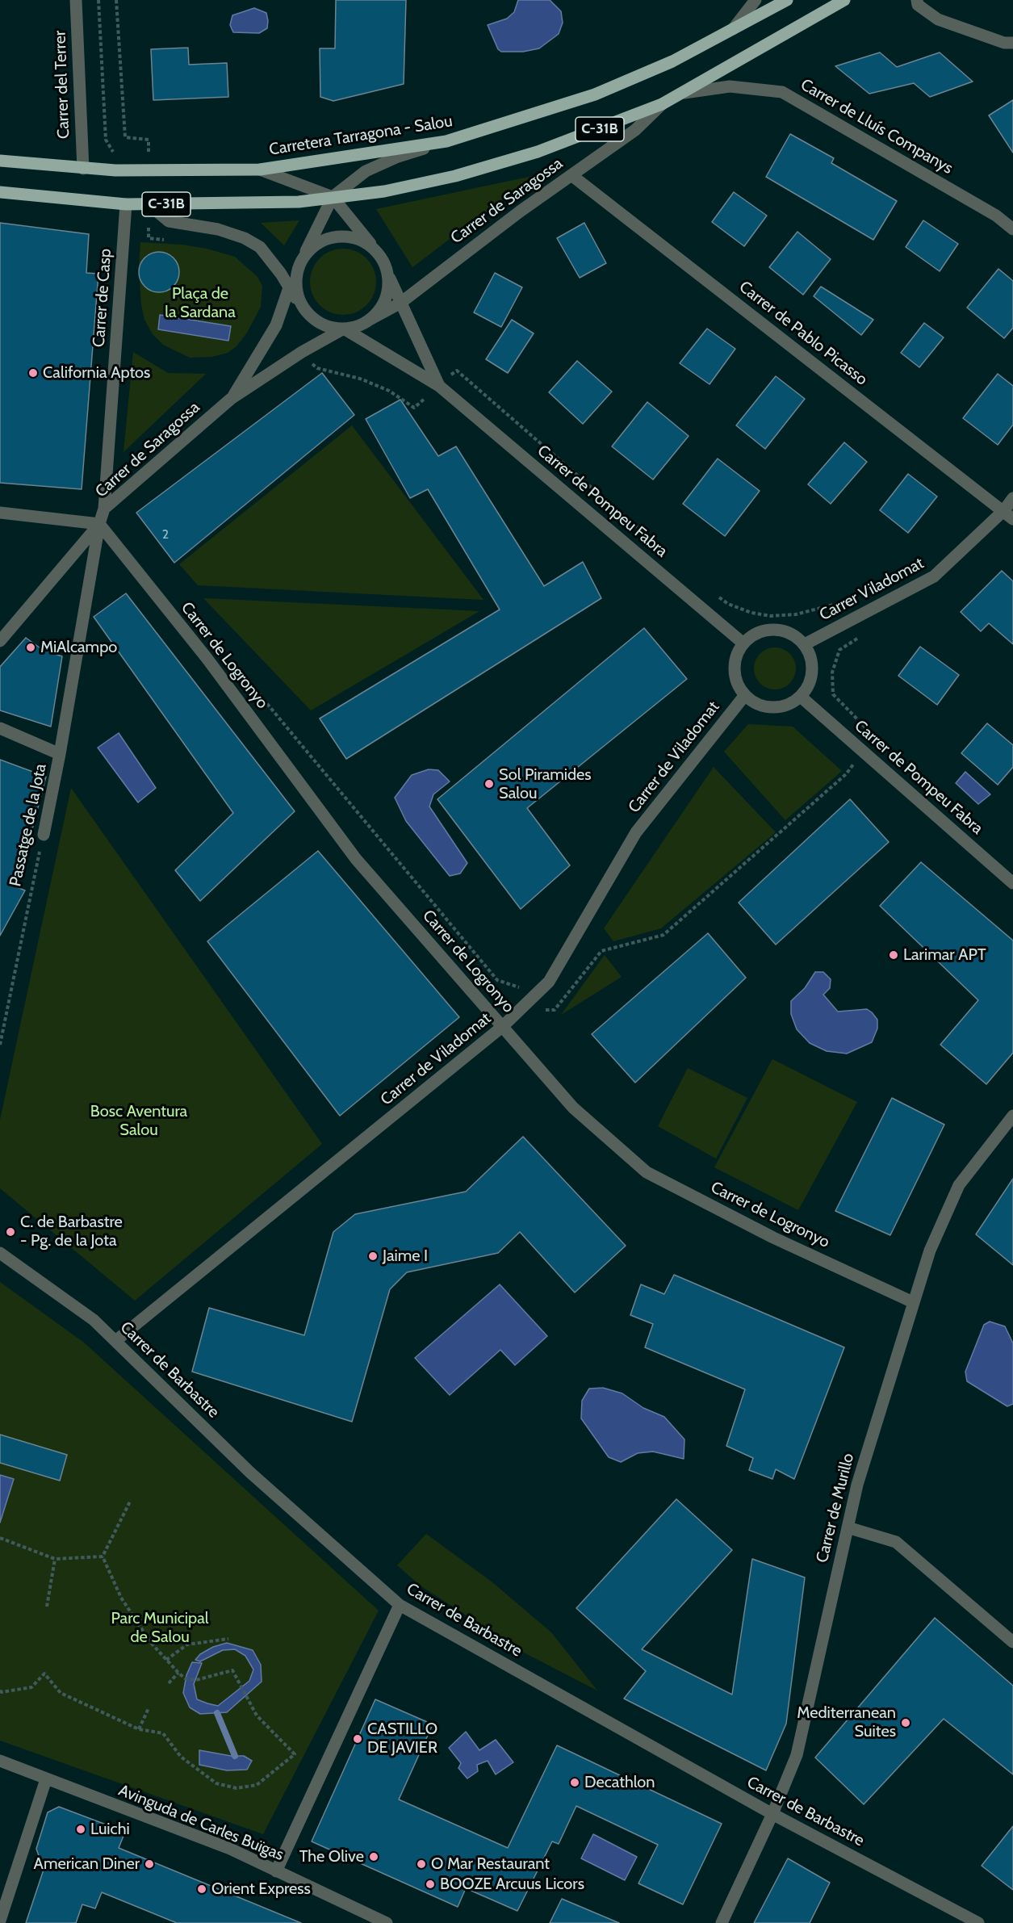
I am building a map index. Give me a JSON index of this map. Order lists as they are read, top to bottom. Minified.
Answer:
{"streets":{"main road":["C-31B","Carretera Tarragona - Salou"],"street":["Carrer del Terrer","Carrer de Lluís Companys","Carrer de Saragossa","Carrer de Casp","Carrer de Pablo Picasso","Carrer de Pompeu Fabra","Carrer Viladomat","Carrer de Logronyo","Carrer de Viladomat","Passatge de la Jota","Carrer de Barbastre","Carrer de Murillo","Avinguda de Carles Buïgas"]},"crossings":[["Carrer del Terrer","Carretera Tarragona - Salou"],["Carrer de Lluís Companys","C-31B"],["C-31B","Carrer de Saragossa"],["C-31B","Carrer de Casp"],["Carrer de Saragossa","Carrer de Casp"],["Carrer de Saragossa","Carrer de Pablo Picasso"],["Carrer de Saragossa","Carrer de Pompeu Fabra"],["Carrer de Saragossa","Carrer de Logronyo"],["Carrer de Saragossa","Passatge de la Jota"],["Carrer de Pablo Picasso","Carrer Viladomat"],["Carrer de Pompeu Fabra","Carrer Viladomat"],["Carrer de Pompeu Fabra","Carrer de Viladomat"],["Carrer Viladomat","Carrer de Viladomat"],["Carrer de Logronyo","Carrer de Viladomat"],["Carrer de Logronyo","Passatge de la Jota"],["Carrer de Logronyo","Carrer de Murillo"],["Carrer de Viladomat","Carrer de Barbastre"],["Carrer de Barbastre","Carrer de Murillo"]],"parks":["Plaça de la Sardana","Bosc Aventura Salou","Parc Municipal de Salou"],"places":["California Aptos","MiAlcampo","Sol Piramides Salou","Larimar APT","C. de Barbastre - Pg. de la Jota","Jaime I","Mediterranean Suites","CASTILLO DE JAVIER","Decathlon","Luichi","The Olive","American Diner","O Mar Restaurant","BOOZE Arcuus Licors","Orient Express"],"house_numbers":["2"]}
